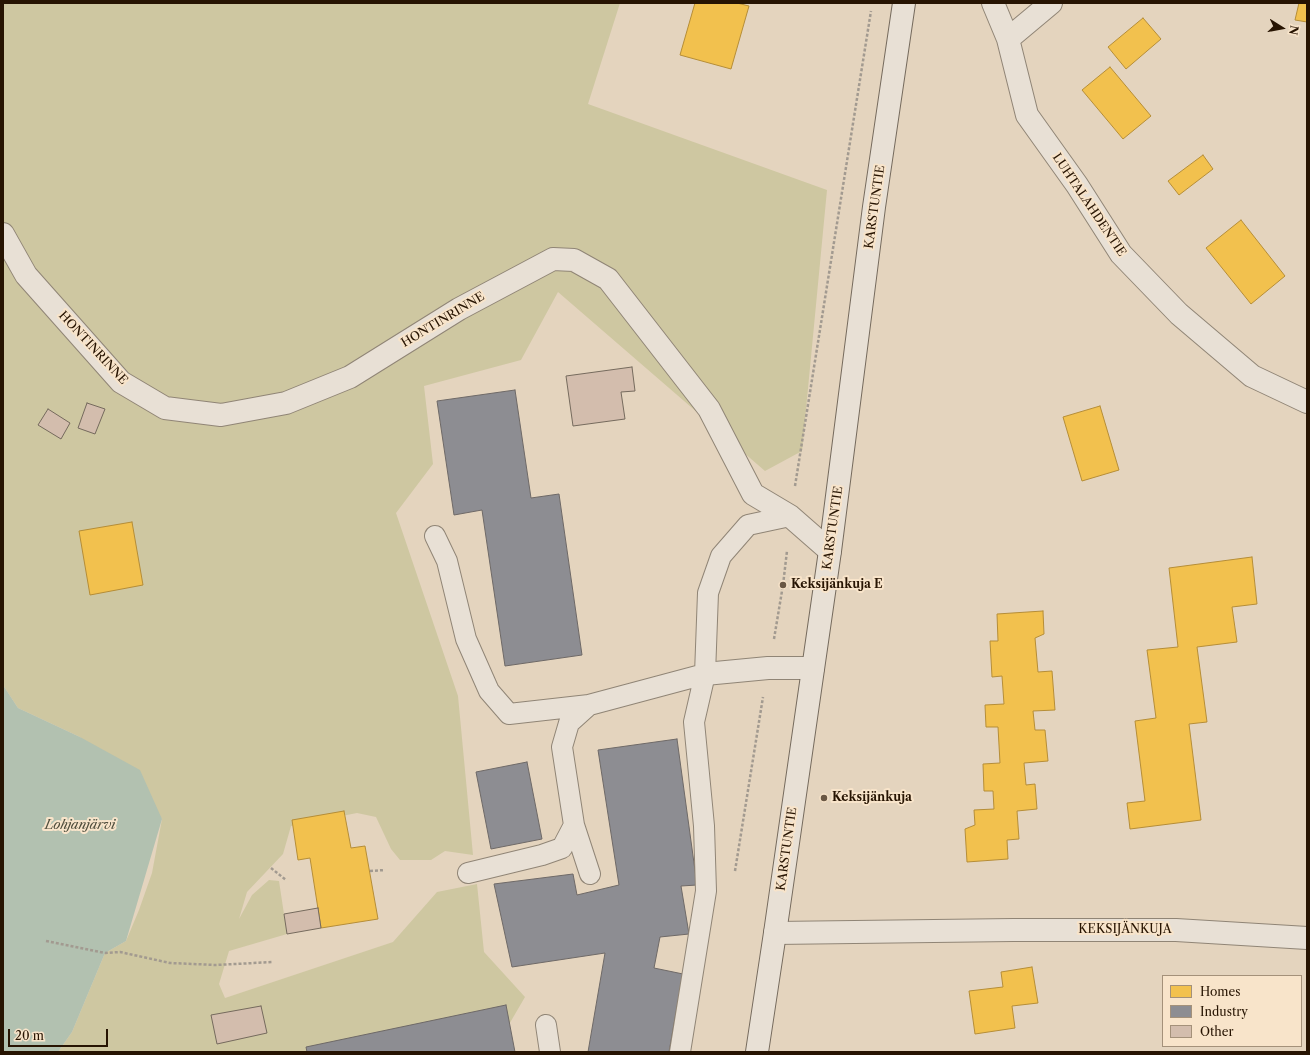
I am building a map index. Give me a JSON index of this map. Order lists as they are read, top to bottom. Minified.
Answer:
{"streets":{"street":["LUHTALAHDENTIE","KARSTUNTIE","HONTINRINNE","KEKSIJÄNKUJA"]},"crossings":[["KARSTUNTIE","HONTINRINNE"],["KARSTUNTIE","KEKSIJÄNKUJA"]],"water":["Lohjanjärvi"],"places":["Keksijänkuja E","Keksijänkuja"],"legend":["Homes","Industry","Other"],"scale_bar":"20 m","north":"right"}
